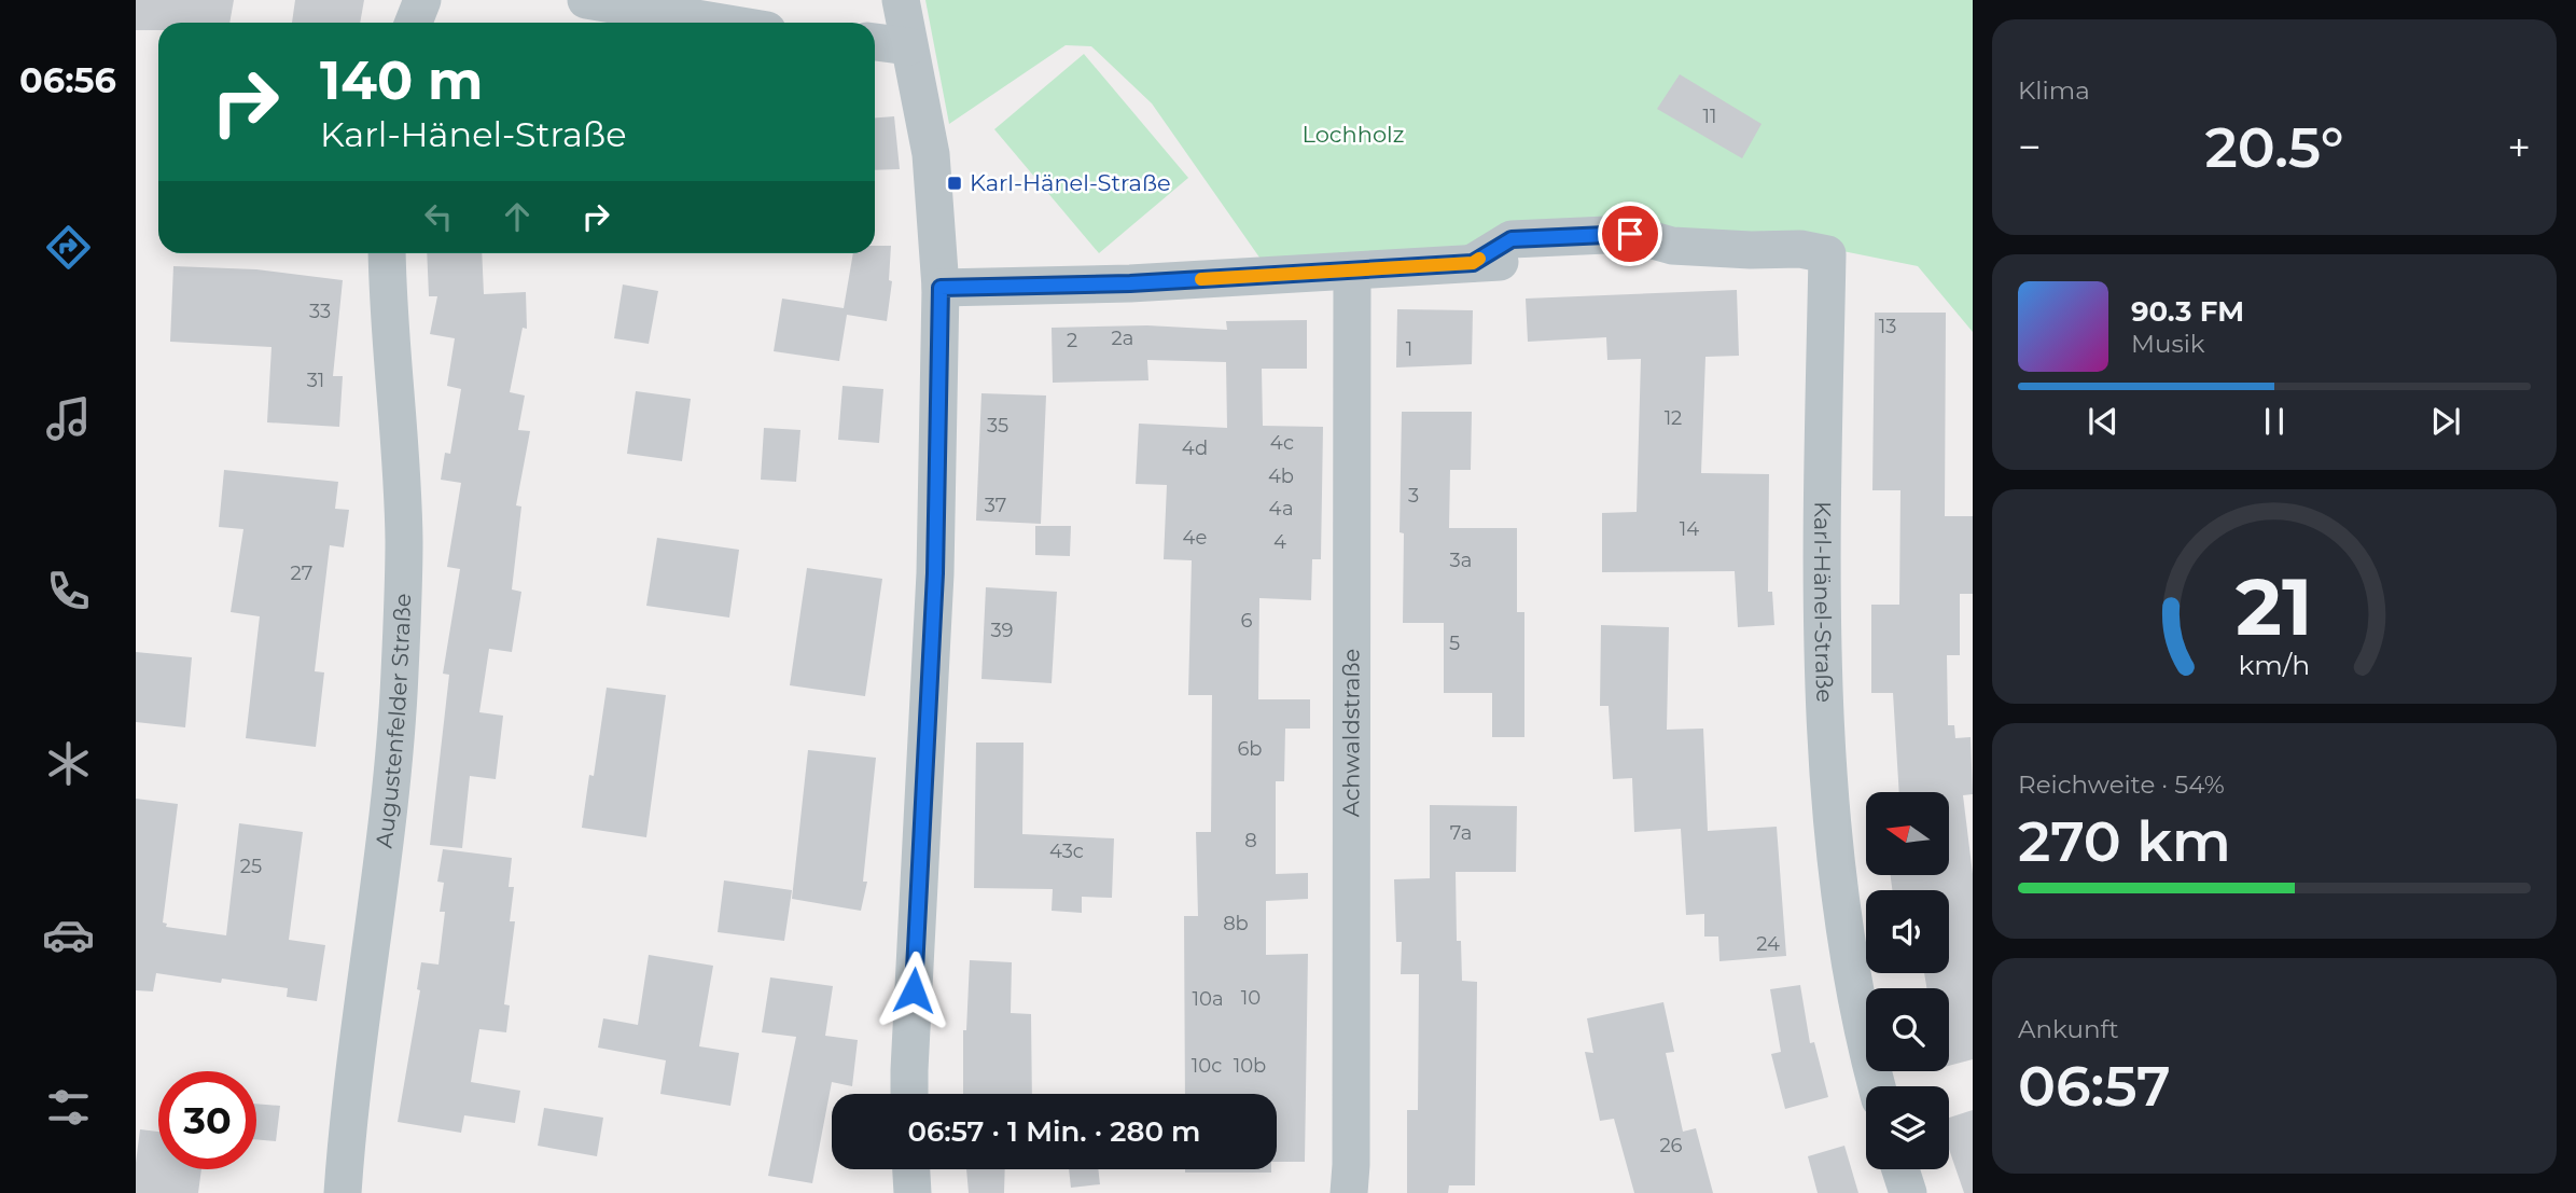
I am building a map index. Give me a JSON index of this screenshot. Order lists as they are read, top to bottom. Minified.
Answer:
{"streets":{"street":["Karl-Hänel-Straße","Augustenfelder Straße","Achwaldstraße"]},"crossings":[["Karl-Hänel-Straße","Achwaldstraße"]],"parks":["Lochholz"],"places":{"transit":["Karl-Hänel-Straße"]},"house_numbers":["11","33","13","2a","2","1","31","12","35","4c","4d","4b","3","37","4a","14","4e","4","3a","27","6","39","5","6b","7a","8","43c","25","8b","24","10","10a","10c","10b","26"],"north":"left","page":{"tabs":"06:56","tile":["Klima",["Reichweite · 54%","270 km"],["Ankunft","06:57"]],"turn":["140 m","Karl-Hänel-Straße"],"heat":["−","20.5°","+"],"song":["90.3 FM","Musik"],"limit":"30","trip":"06:57 · 1 Min. · 280 m","gauge":["21","km/h"]}}
